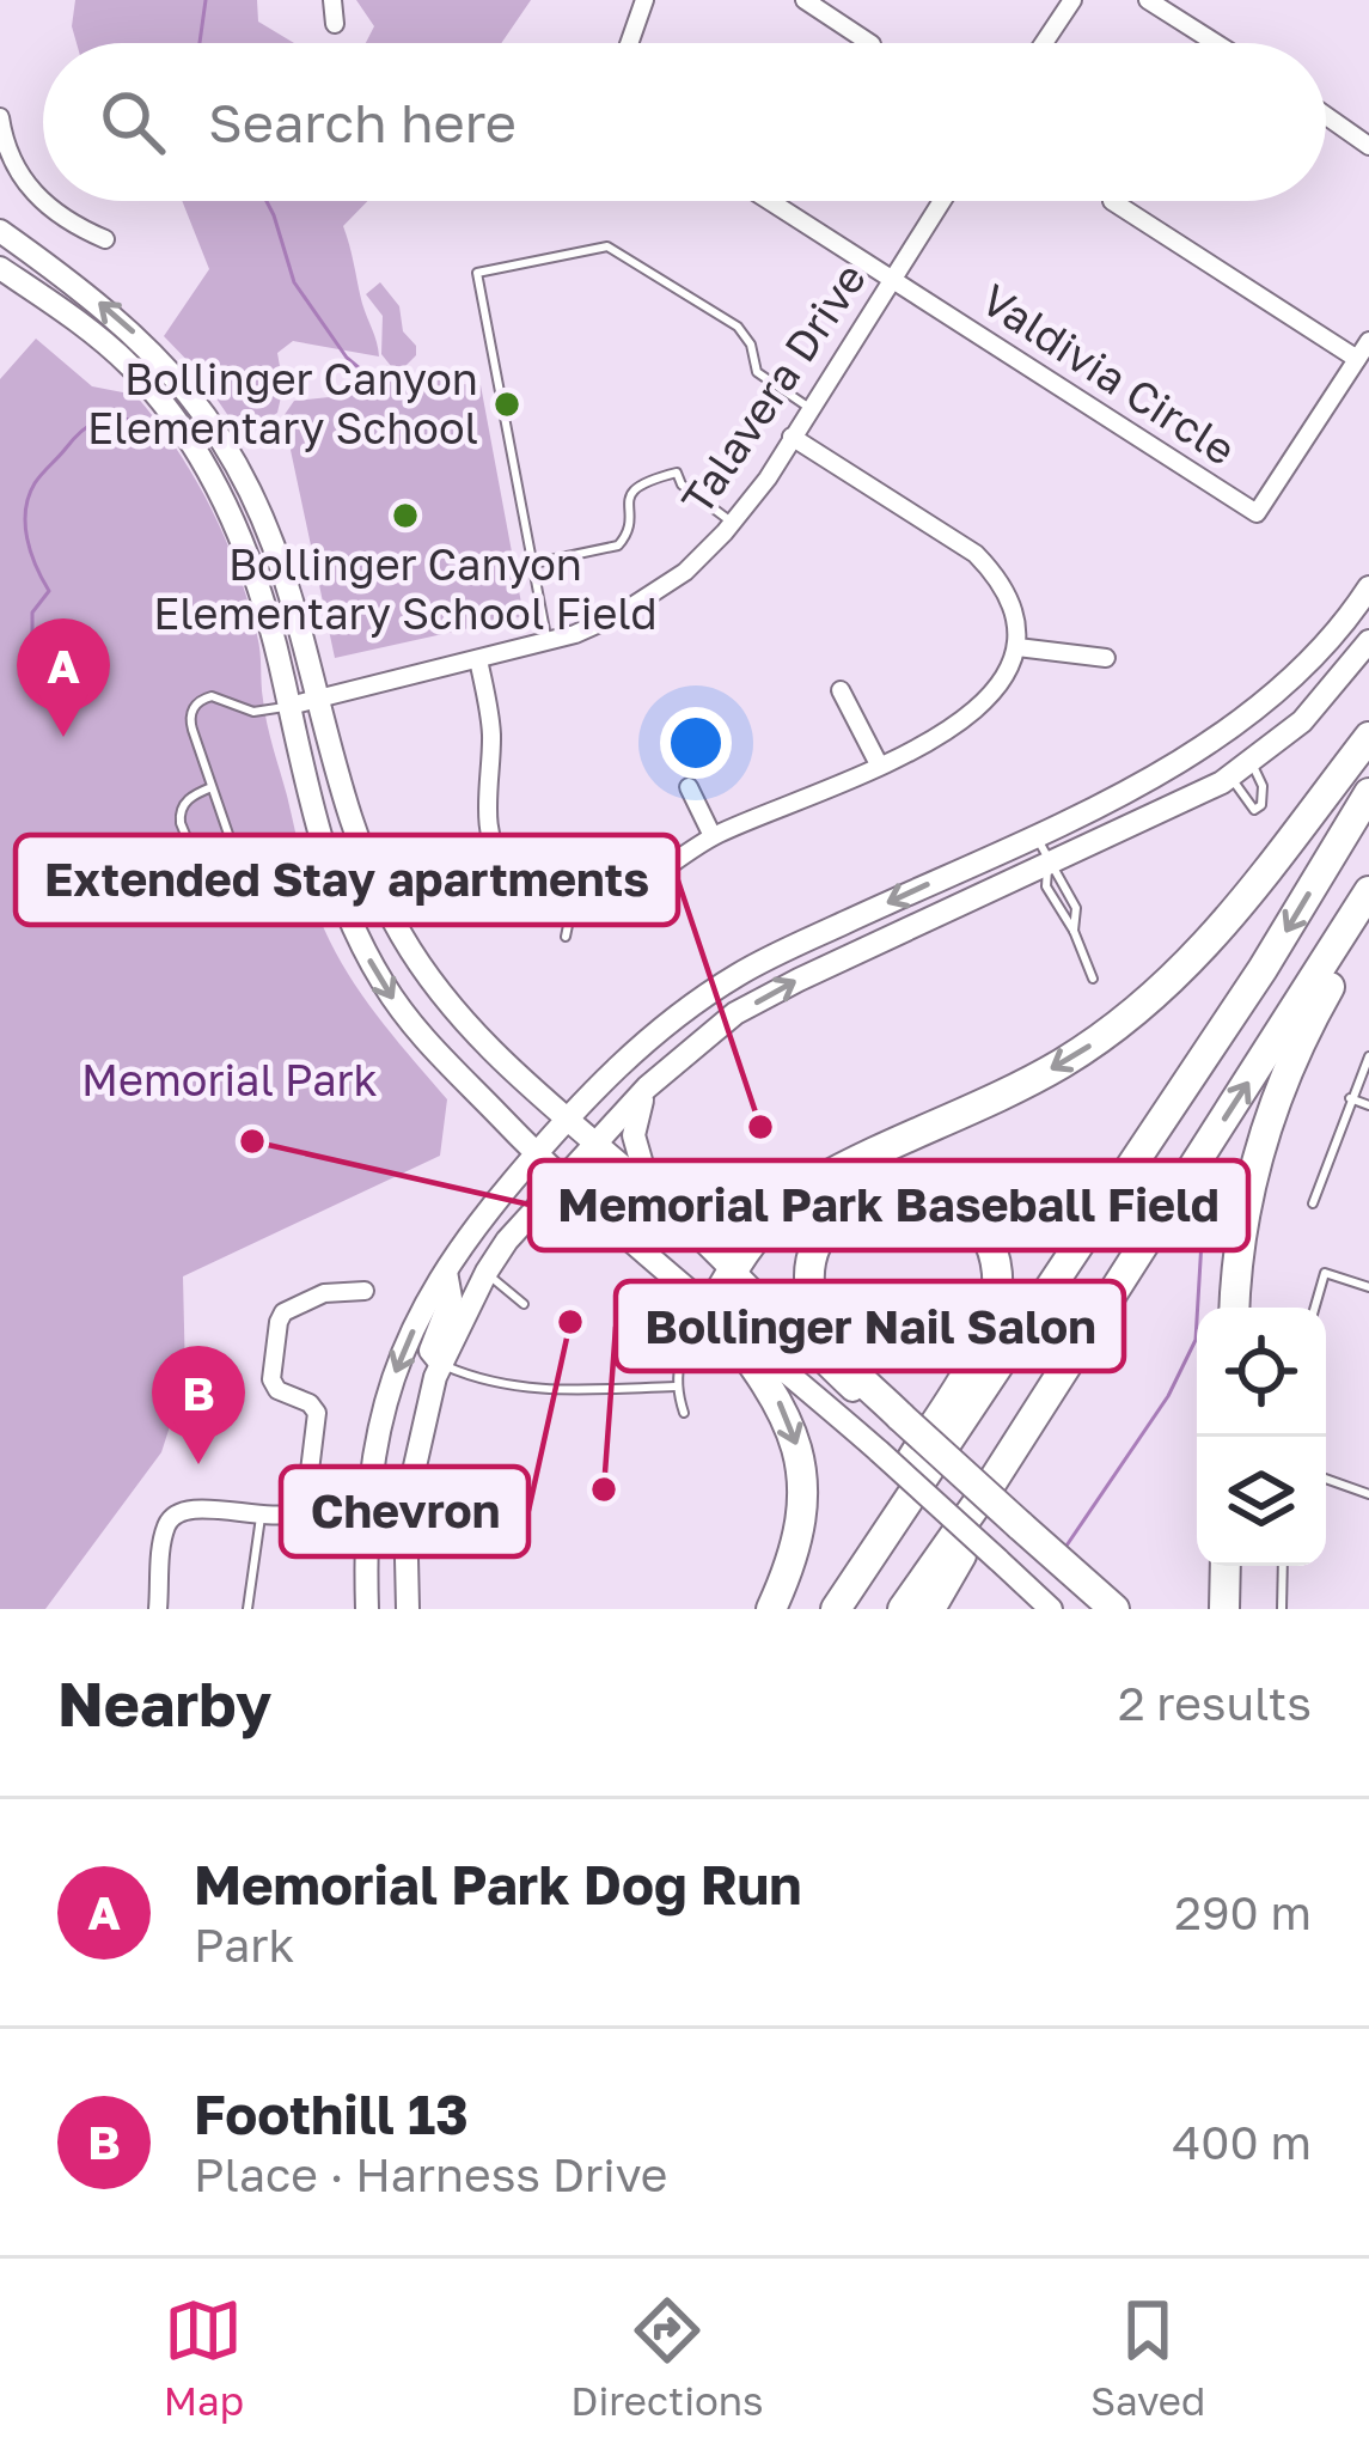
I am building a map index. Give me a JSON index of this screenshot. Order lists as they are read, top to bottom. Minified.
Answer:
{"streets":{"street":["Valdivia Circle","Talavera Drive"]},"crossings":[["Valdivia Circle","Talavera Drive"]],"parks":["Memorial Park"],"places":["Bollinger Canyon Elementary School","Bollinger Canyon Elementary School Field","Extended Stay apartments","Memorial Park Baseball Field","Chevron","Bollinger Nail Salon"],"page":{"search":"Search here","pins":["A","B"],"heading":["Nearby","2 results"],"list":[{"mark":"A","name":"Memorial Park Dog Run","note":"Park","value":"290 m"},{"mark":"B","name":"Foothill 13","note":"Place · Harness Drive","value":"400 m"}],"nav":["Map","Directions","Saved"]}}
